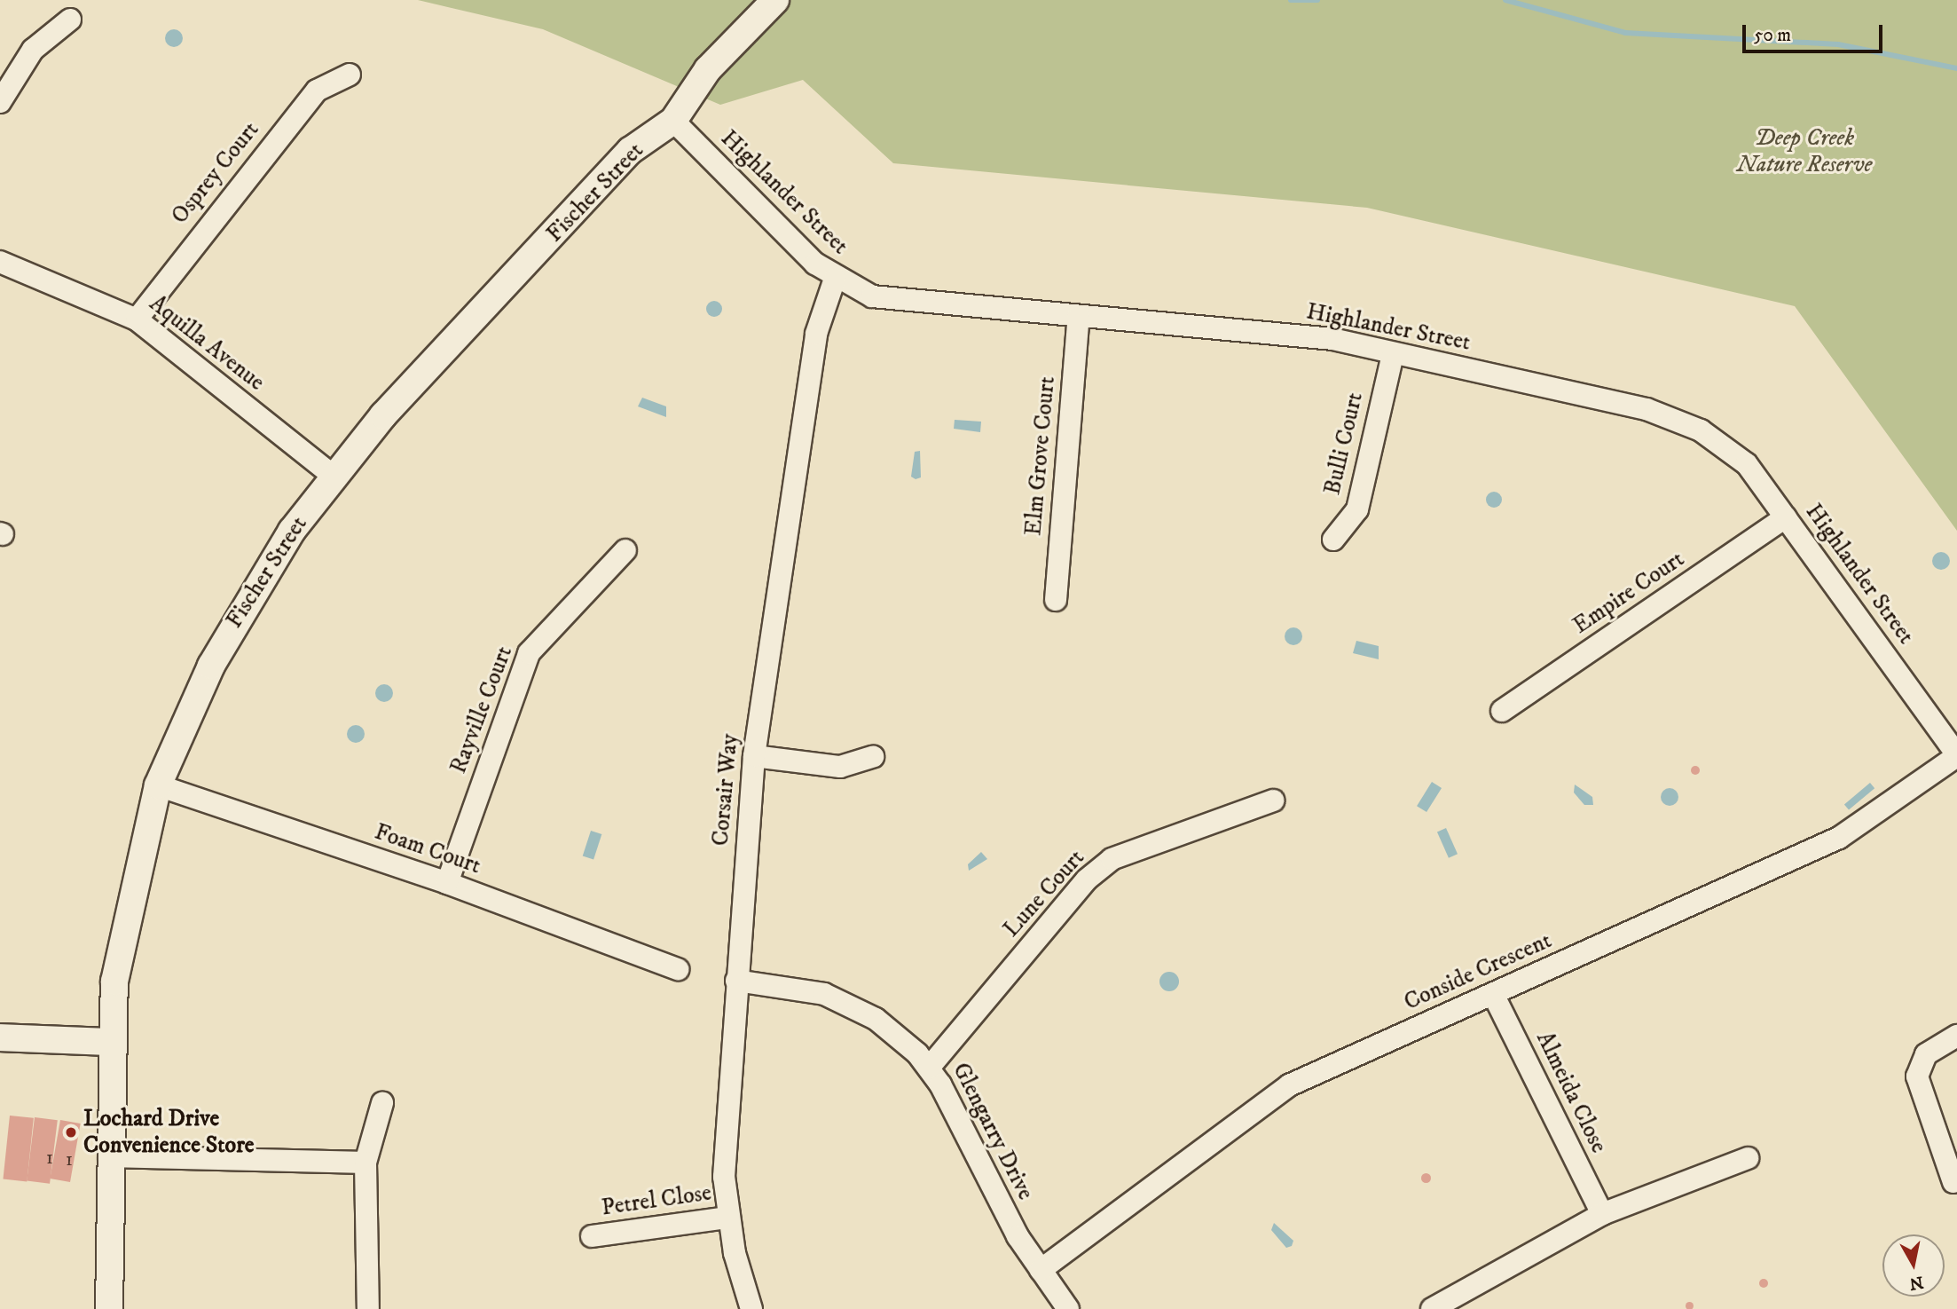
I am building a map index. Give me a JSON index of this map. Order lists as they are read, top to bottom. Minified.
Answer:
{"streets":{"street":["Osprey Court","Fischer Street","Highlander Street","Aquilla Avenue","Bulli Court","Elm Grove Court","Empire Court","Rayville Court","Corsair Way","Foam Court","Lune Court","Conside Crescent","Almeida Close","Glengarry Drive","Petrel Close"]},"crossings":[["Osprey Court","Aquilla Avenue"],["Fischer Street","Highlander Street"],["Fischer Street","Aquilla Avenue"],["Fischer Street","Foam Court"],["Highlander Street","Bulli Court"],["Highlander Street","Elm Grove Court"],["Highlander Street","Empire Court"],["Highlander Street","Corsair Way"],["Highlander Street","Conside Crescent"],["Rayville Court","Foam Court"],["Corsair Way","Glengarry Drive"],["Corsair Way","Petrel Close"],["Lune Court","Glengarry Drive"],["Conside Crescent","Almeida Close"],["Conside Crescent","Glengarry Drive"]],"parks":["Deep Creek Nature Reserve"],"places":["Lochard Drive Convenience Store"],"house_numbers":["1","1"],"scale_bar":"50 m","north":"bottom"}
